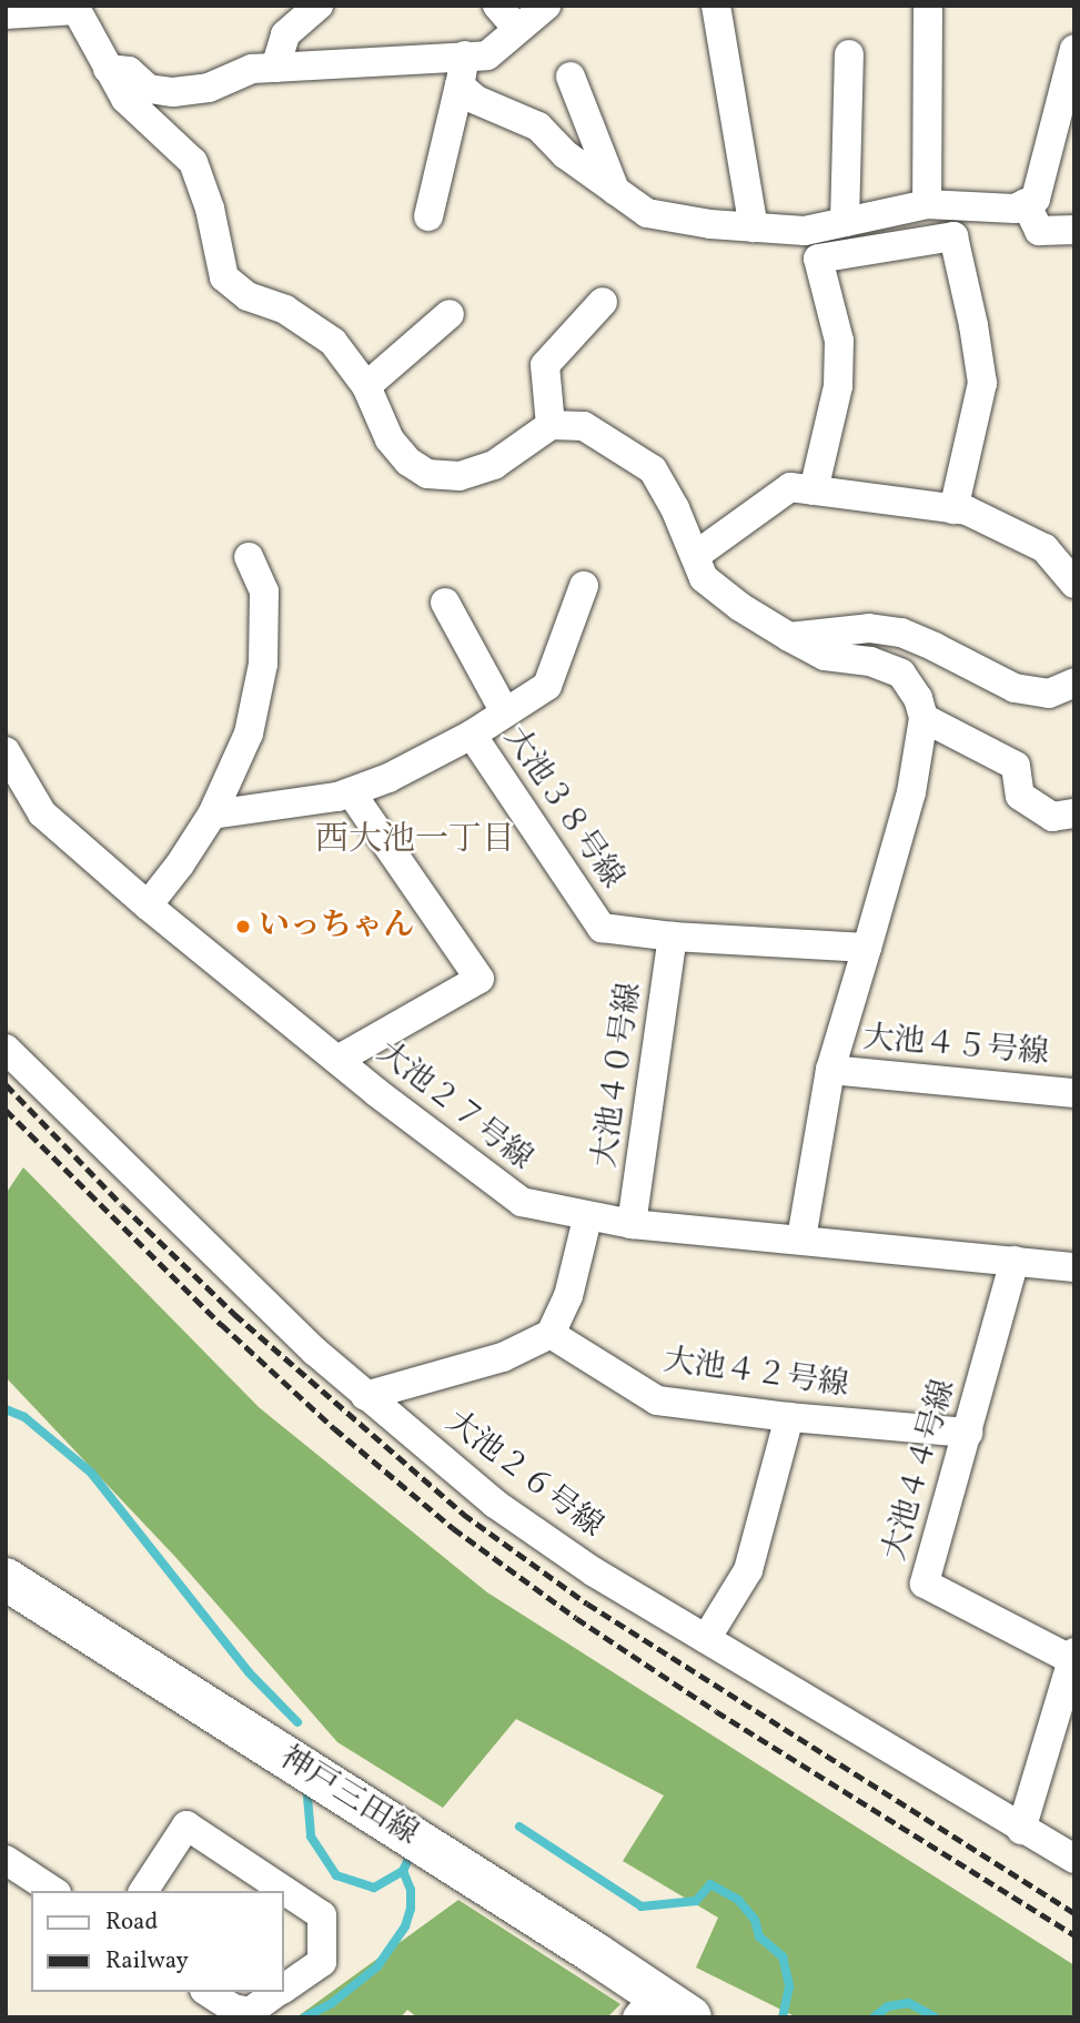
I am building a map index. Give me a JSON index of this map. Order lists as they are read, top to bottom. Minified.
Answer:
{"streets":{"main road":["神戸三田線"],"street":["大池３８号線","大池４５号線","大池４０号線","大池２７号線","大池４２号線","大池４４号線","大池２６号線"]},"crossings":[["大池３８号線","大池４０号線"],["大池４０号線","大池２７号線"],["大池２７号線","大池４４号線"],["大池４２号線","大池４４号線"]],"districts":["西大池一丁目"],"places":["いっちゃん"],"legend":["Road","Railway"]}
